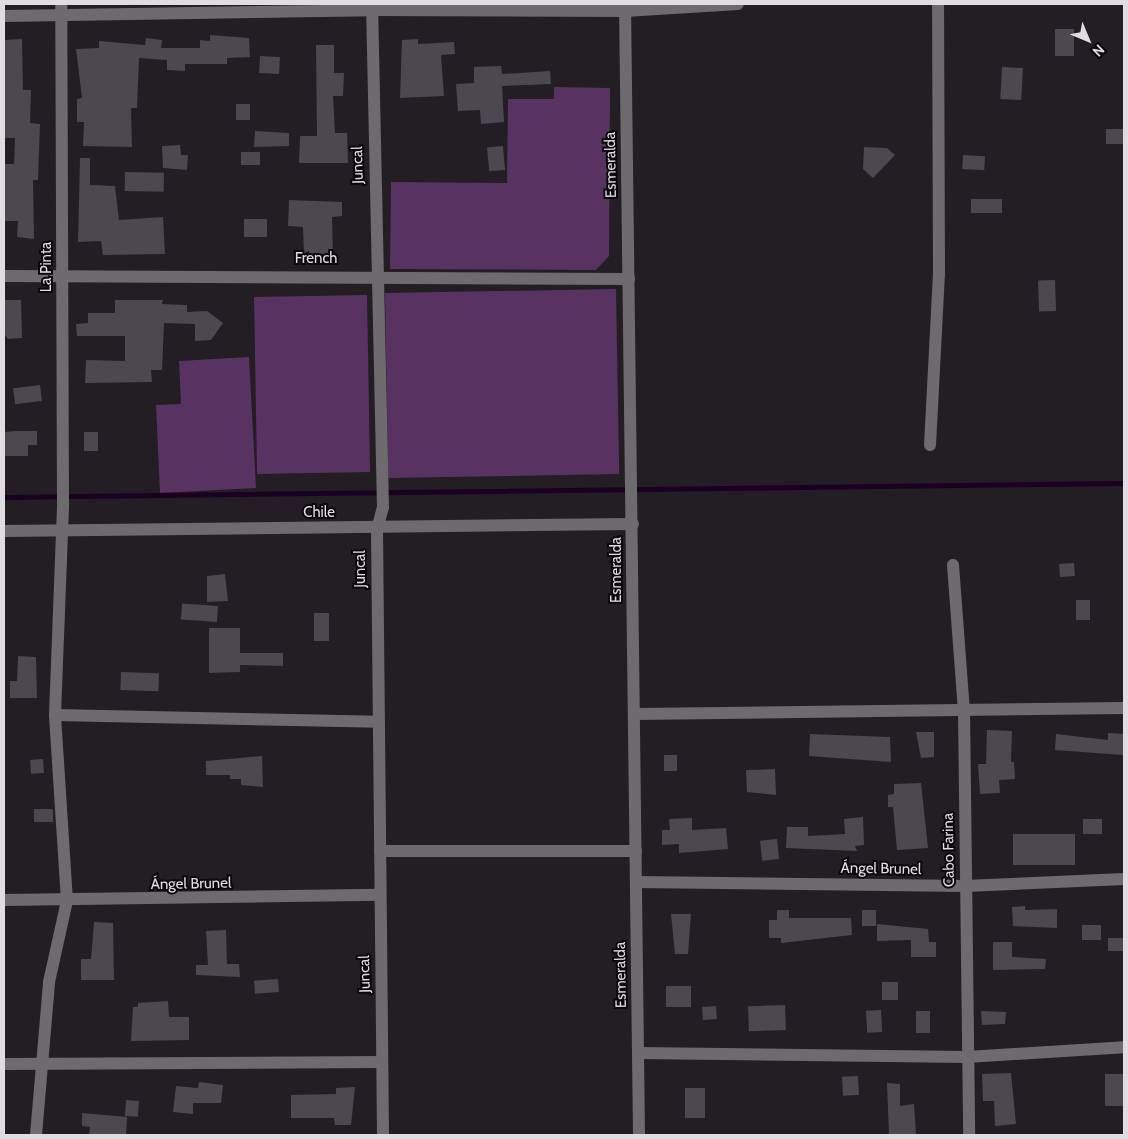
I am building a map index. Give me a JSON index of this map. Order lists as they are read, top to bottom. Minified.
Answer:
{"streets":{"street":["Juncal","Esmeralda","French","La Pinta","Chile","Cabo Farina","Ángel Brunel"]},"crossings":[["Juncal","French"],["Juncal","Chile"],["Juncal","Ángel Brunel"],["Esmeralda","French"],["Esmeralda","Chile"],["Esmeralda","Ángel Brunel"],["French","La Pinta"],["La Pinta","Chile"],["La Pinta","Ángel Brunel"],["Cabo Farina","Ángel Brunel"]],"north":"bottom right"}
